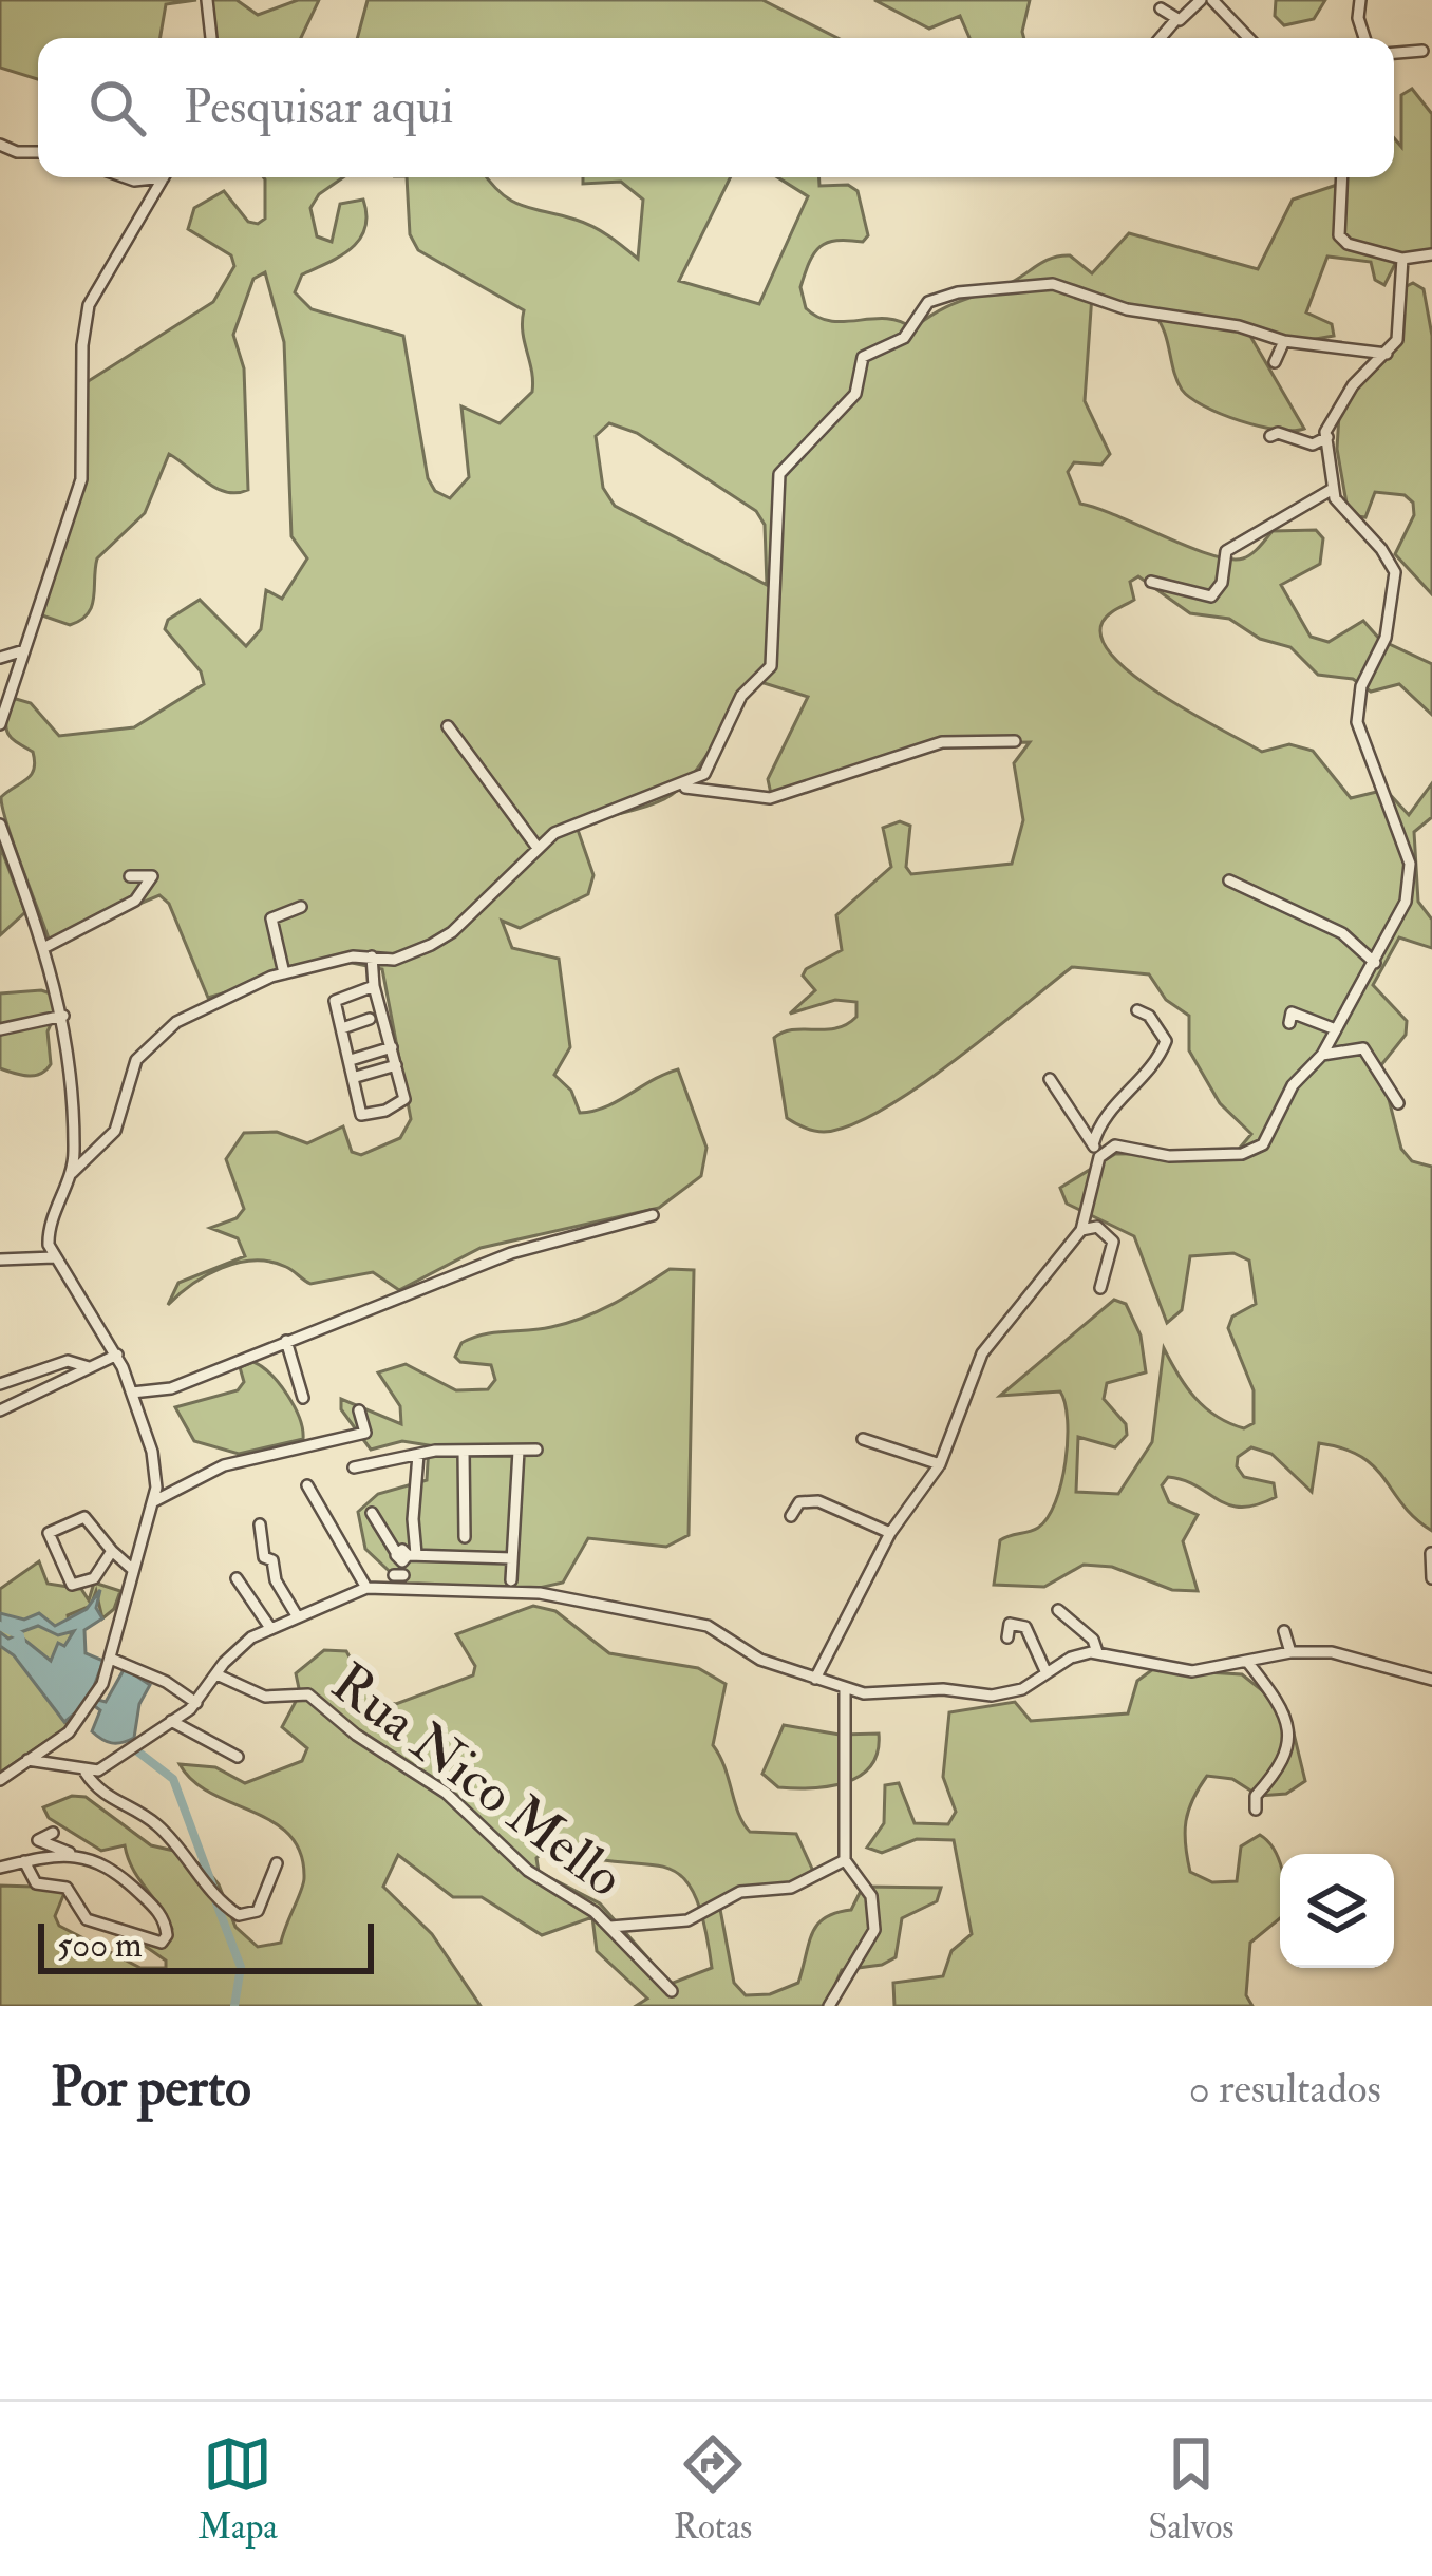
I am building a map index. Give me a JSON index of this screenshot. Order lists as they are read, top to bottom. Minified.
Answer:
{"streets":{"street":["Rua Nico Mello"]},"scale_bar":"500 m","page":{"search":"Pesquisar aqui","scale":"500 m","heading":["Por perto","0 resultados"],"nav":["Mapa","Rotas","Salvos"]}}
